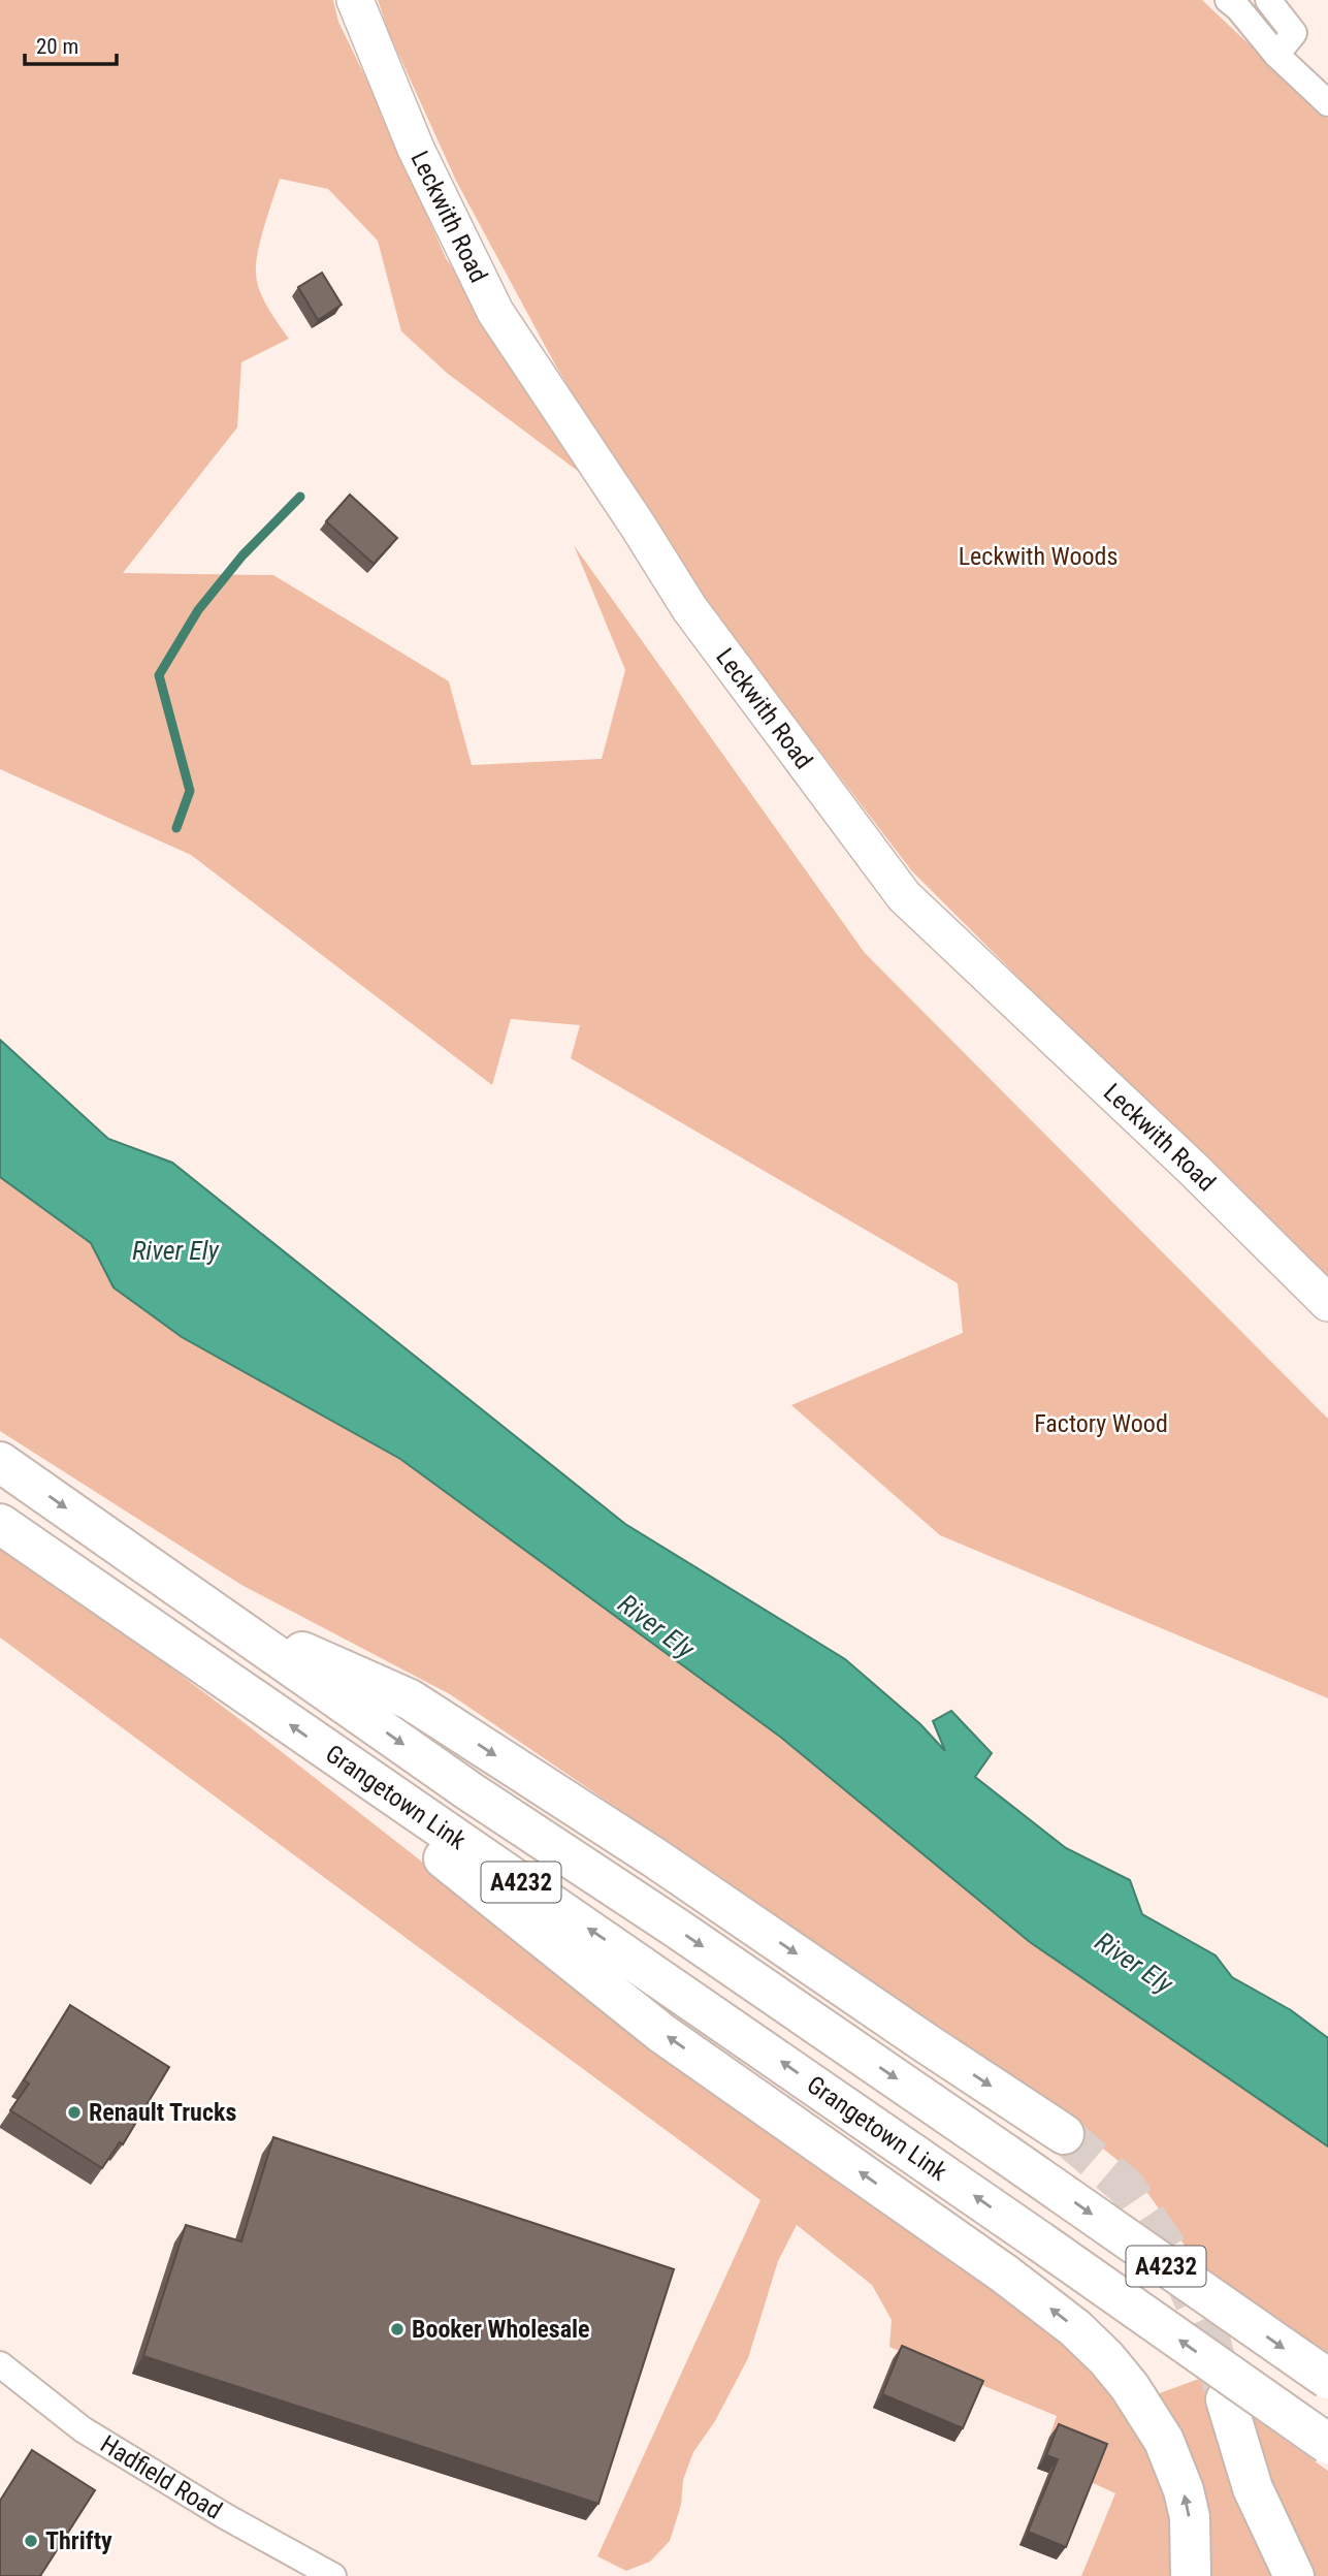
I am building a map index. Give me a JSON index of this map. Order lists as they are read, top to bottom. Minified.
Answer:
{"streets":{"main road":["Leckwith Road","Grangetown Link","A4232"],"street":["Hadfield Road"]},"water":["River Ely"],"parks":["Leckwith Woods","Factory Wood"],"places":["Renault Trucks","Booker Wholesale","Thrifty"],"scale_bar":"20 m"}
